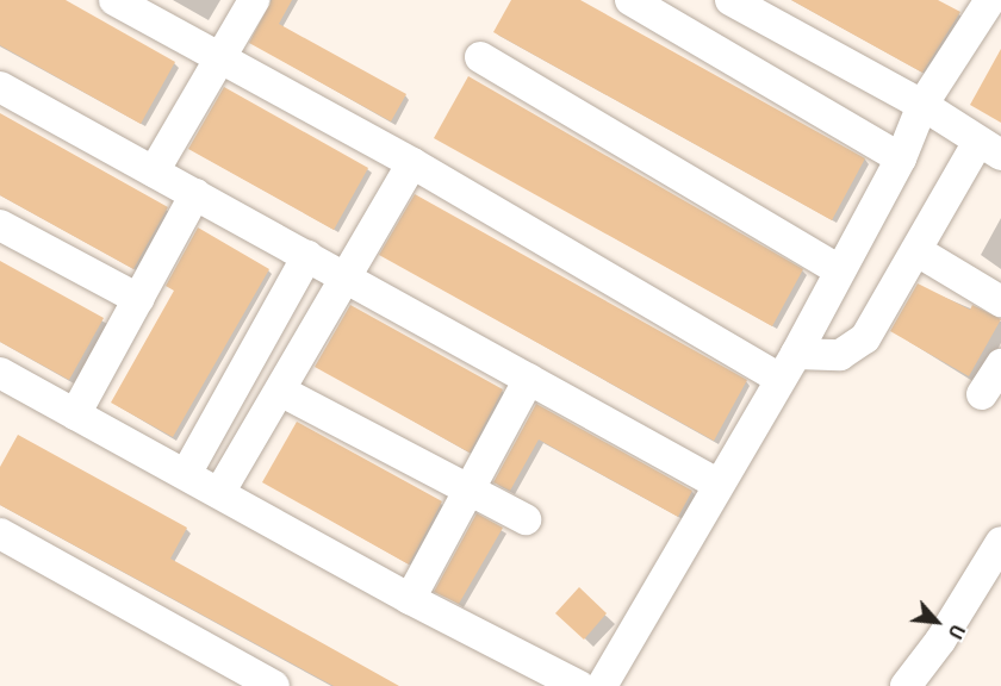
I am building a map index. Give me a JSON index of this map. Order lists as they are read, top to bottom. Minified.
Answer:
{"north":"bottom right"}
